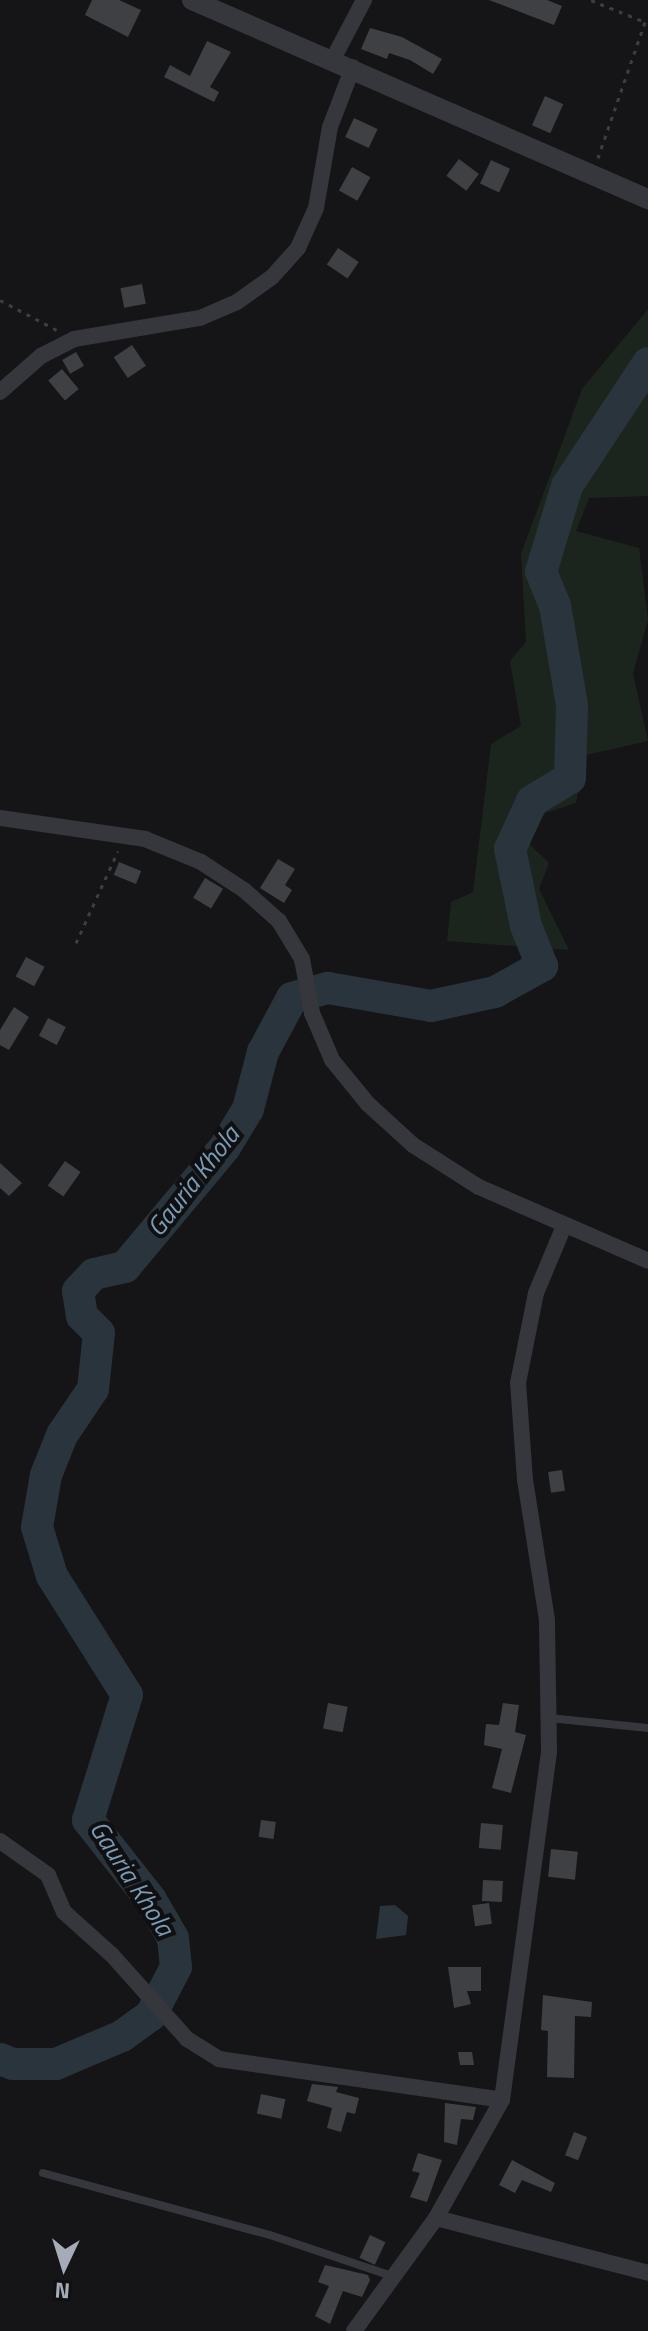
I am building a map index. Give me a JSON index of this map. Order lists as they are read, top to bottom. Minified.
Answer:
{"water":["Gauria Khola"],"north":"bottom"}
